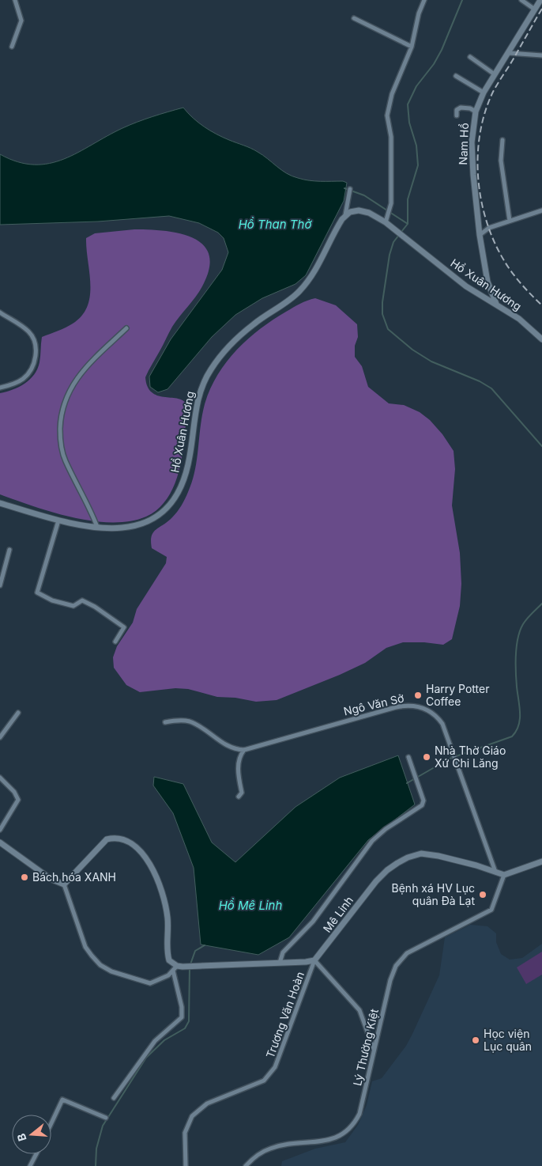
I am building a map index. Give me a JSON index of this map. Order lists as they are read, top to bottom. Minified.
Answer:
{"streets":{"street":["Nam Hồ","Hồ Xuân Hương","Ngô Văn Sở","Mê Linh","Trương Văn Hoàn","Lý Thường Kiệt"]},"crossings":[["Nam Hồ","Hồ Xuân Hương"],["Ngô Văn Sở","Mê Linh"],["Mê Linh","Trương Văn Hoàn"],["Mê Linh","Lý Thường Kiệt"]],"water":["Hồ Than Thở","Hồ Mê Linh"],"places":["Harry Potter Coffee","Nhà Thờ Giáo Xứ Chi Lăng","Bách hóa XANH","Bệnh xá HV Lục quân Đà Lạt","Học viện Lục quân"],"north":"left"}
